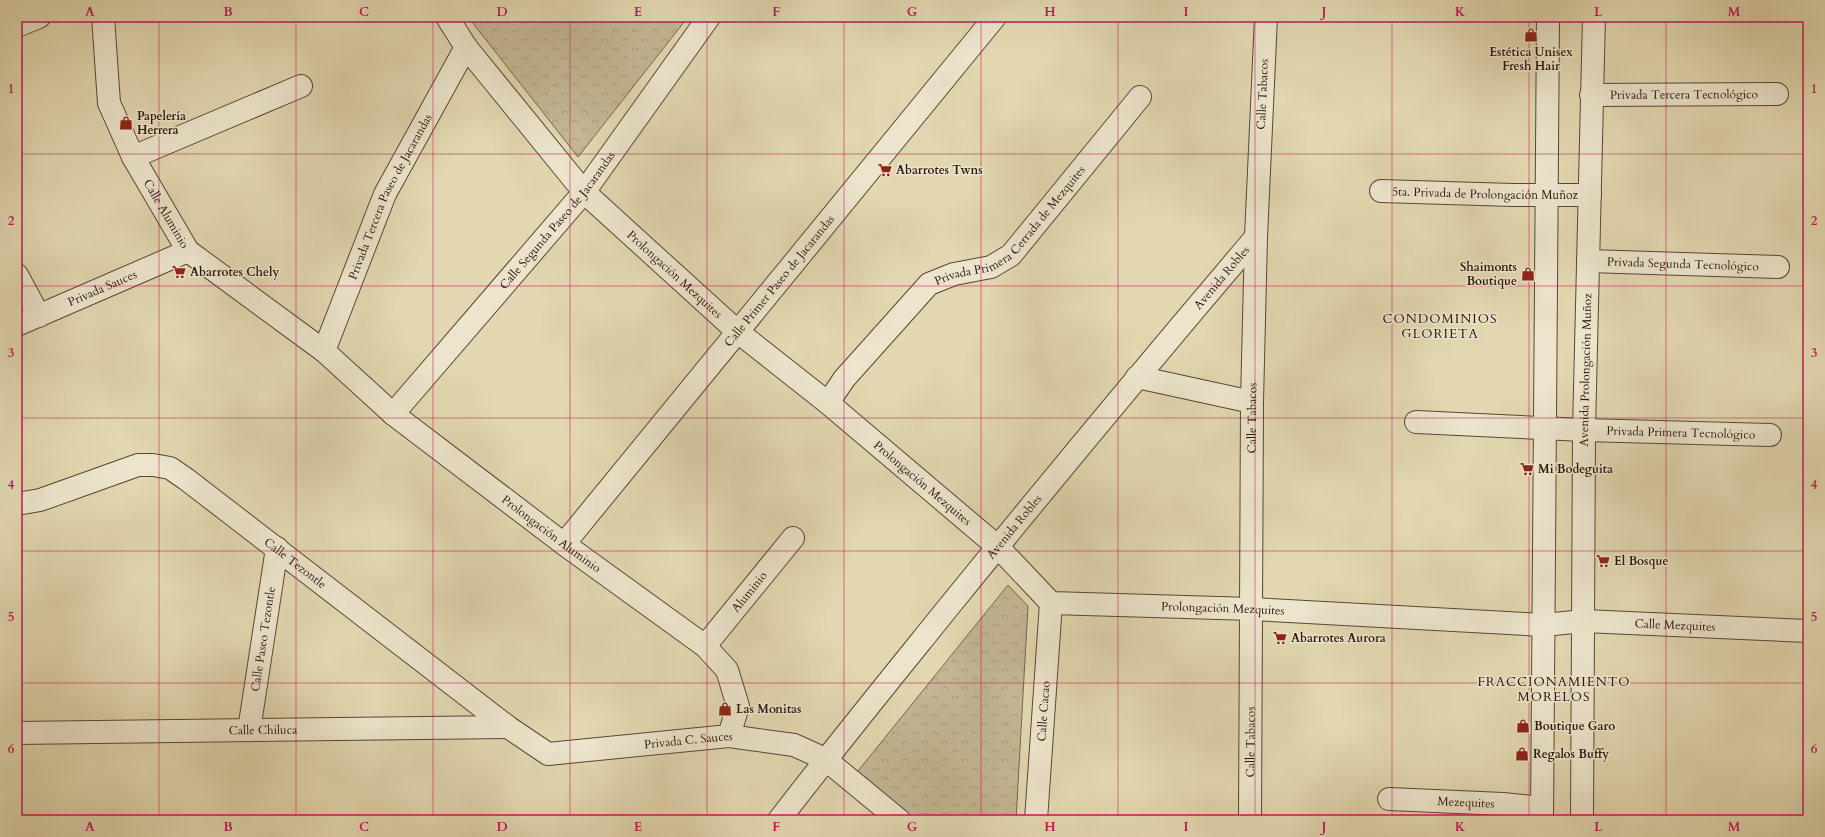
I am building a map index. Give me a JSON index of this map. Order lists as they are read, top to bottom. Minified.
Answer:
{"streets":{"street":["Privada Tercera Tecnológico","Calle Tabacos","5ta. Privada de Prolongación Muñoz","Privada Tercera Paseo de Jacarandas","Calle Aluminio","Calle Segunda Paseo de Jacarandas","Privada Primera Cerrada de Mezquites","Privada Segunda Tecnológico","Prolongación Mezquites","Avenida Robles","Calle Primer Paseo de Jacarandas","Privada Sauces","Avenida Prolongación Muñoz","Privada Primera Tecnológico","Prolongación Aluminio","Calle Tezontle","Aluminio","Calle Mezquites","Calle Paseo Tezontle","Calle Cacao","Calle Chiluca","Privada C. Sauces","Mezequites"]},"crossings":[["Privada Tercera Tecnológico","Avenida Prolongación Muñoz"],["Calle Tabacos","Prolongación Mezquites"],["Calle Tabacos","Avenida Robles"],["5ta. Privada de Prolongación Muñoz","Avenida Prolongación Muñoz"],["Privada Tercera Paseo de Jacarandas","Calle Aluminio"],["Privada Tercera Paseo de Jacarandas","Prolongación Mezquites"],["Privada Tercera Paseo de Jacarandas","Prolongación Aluminio"],["Calle Aluminio","Privada Sauces"],["Calle Aluminio","Prolongación Aluminio"],["Calle Segunda Paseo de Jacarandas","Prolongación Mezquites"],["Calle Segunda Paseo de Jacarandas","Prolongación Aluminio"],["Privada Primera Cerrada de Mezquites","Prolongación Mezquites"],["Privada Segunda Tecnológico","Avenida Prolongación Muñoz"],["Prolongación Mezquites","Avenida Robles"],["Prolongación Mezquites","Calle Primer Paseo de Jacarandas"],["Prolongación Mezquites","Calle Mezquites"],["Prolongación Mezquites","Calle Cacao"],["Avenida Robles","Privada C. Sauces"],["Calle Primer Paseo de Jacarandas","Prolongación Aluminio"],["Avenida Prolongación Muñoz","Privada Primera Tecnológico"],["Avenida Prolongación Muñoz","Calle Mezquites"],["Prolongación Aluminio","Aluminio"],["Prolongación Aluminio","Privada C. Sauces"],["Calle Tezontle","Calle Paseo Tezontle"],["Calle Tezontle","Calle Chiluca"],["Calle Tezontle","Privada C. Sauces"],["Calle Paseo Tezontle","Calle Chiluca"]],"districts":["CONDOMINIOS GLORIETA","FRACCIONAMIENTO MORELOS"],"places":{"shop":["Estética Unisex Fresh Hair","Papelería Herrera","Shaimonts Boutique","Las Monitas","Boutique Garo","Regalos Buffy"],"supermarket":["Abarrotes Twns","Abarrotes Chely","Mi Bodeguita","El Bosque","Abarrotes Aurora"]},"grid":{"columns":["A","B","C","D","E","F","G","H","I","J","K","L","M"],"rows":["1","2","3","4","5","6"]}}
